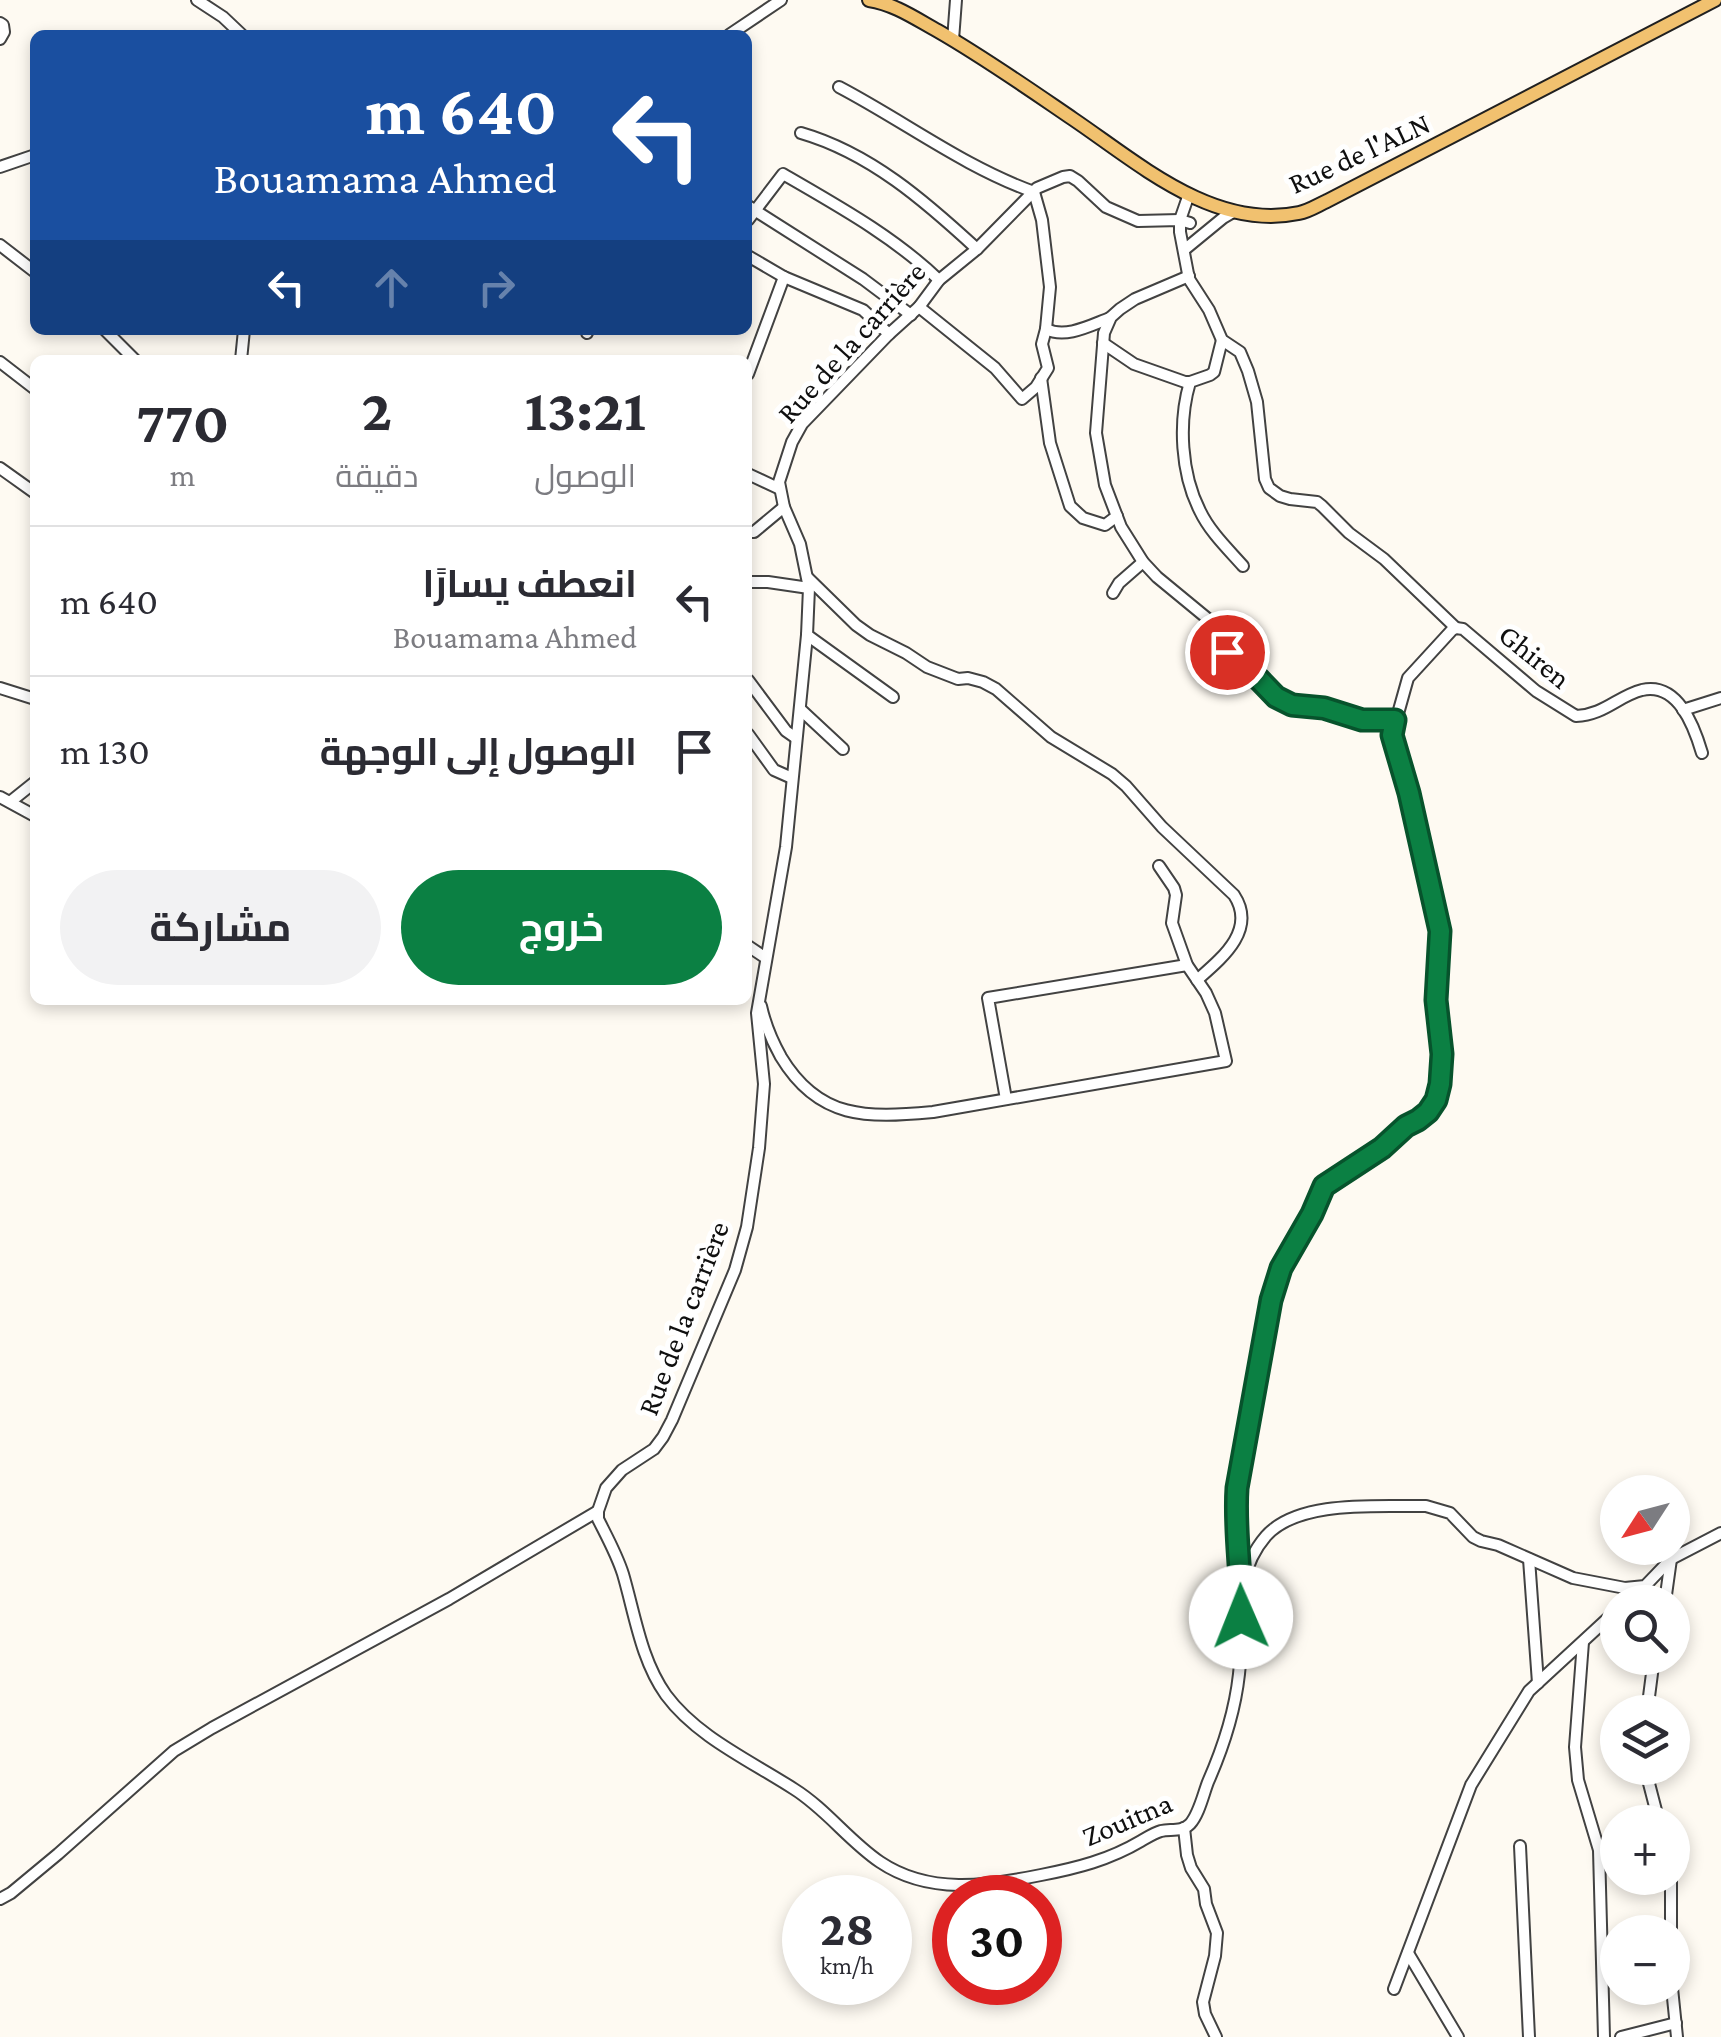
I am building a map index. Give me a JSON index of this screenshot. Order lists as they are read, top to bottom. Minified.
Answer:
{"streets":{"main road":["Rue de l'ALN"],"street":["Rue de la carrière","Ghiren","Zouitna"]},"crossings":[["Rue de la carrière","Zouitna"],["Ghiren","Zouitna"]],"north":"bottom left","page":{"turn":["640 m","Bouamama Ahmed"],"eta":["13:21","الوصول","2","دقيقة","770","m"],"list":[{"name":"انعطف يسارًا","note":"Bouamama Ahmed","value":"640 m"},{"name":"الوصول إلى الوجهة","value":"130 m"}],"buttons":["خروج","مشاركة"],"map_buttons":["+","−"],"speed":"28 km/h","limit":"30"}}
